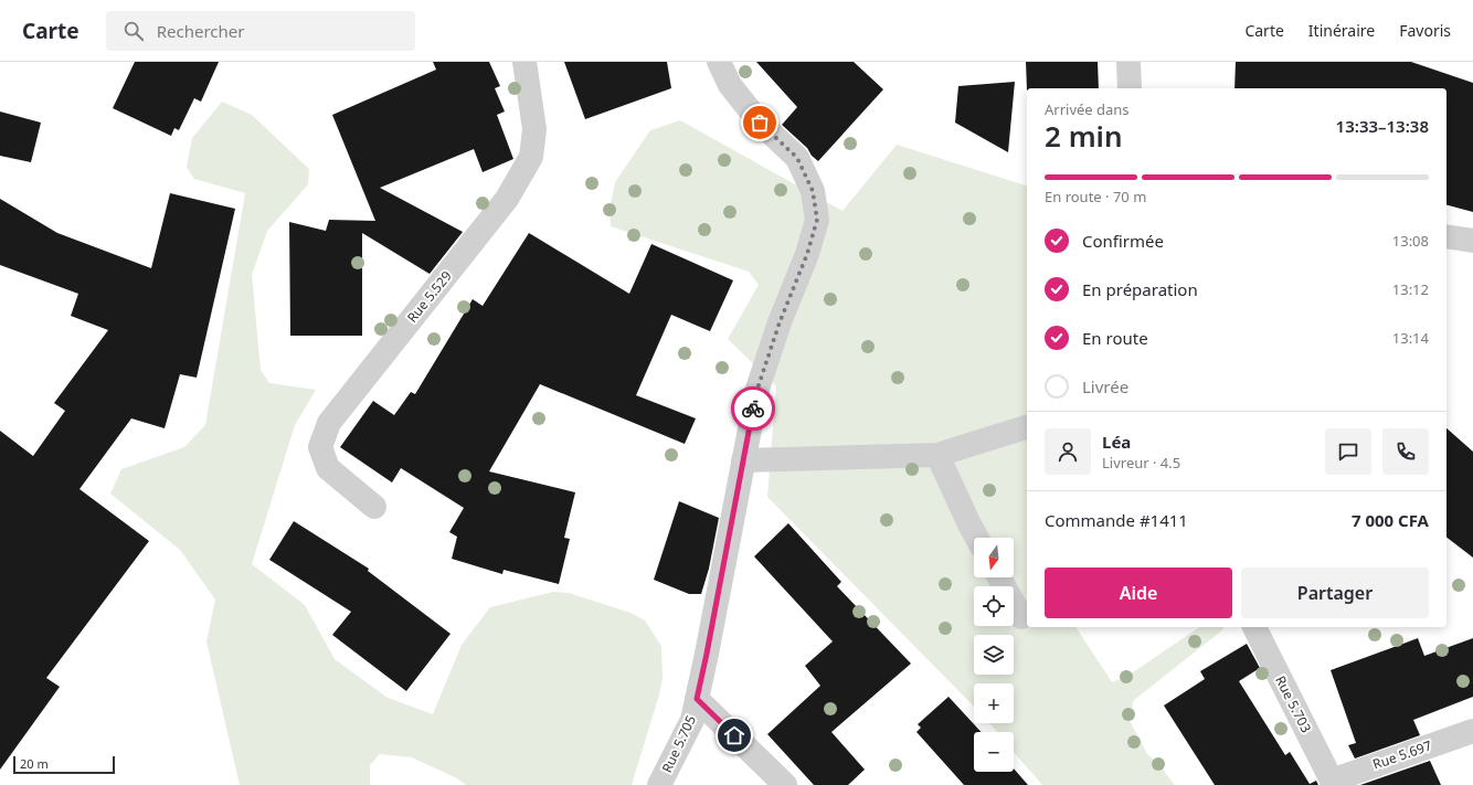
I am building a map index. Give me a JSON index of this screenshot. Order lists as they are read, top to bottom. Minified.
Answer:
{"streets":{"street":["Rue 5.529","Rue 5.703","Rue 5.705","Rue 5.697"]},"crossings":[["Rue 5.703","Rue 5.697"]],"scale_bar":"20 m","north":"bottom","page":{"header":"Carte","search":"Rechercher","nav":["Carte","Itinéraire","Favoris"],"heading":["2 min","Arrivée dans","13:33–13:38"],"panel":["Léa","Livreur · 4.5","Commande #1411","7 000 CFA"],"bar":"En route · 70 m","list":[["Confirmée","13:08"],["En préparation","13:12"],["En route","13:14"],"Livrée"],"map_buttons":["+","−"],"buttons":["Aide","Partager"],"scale":"20 m"}}
